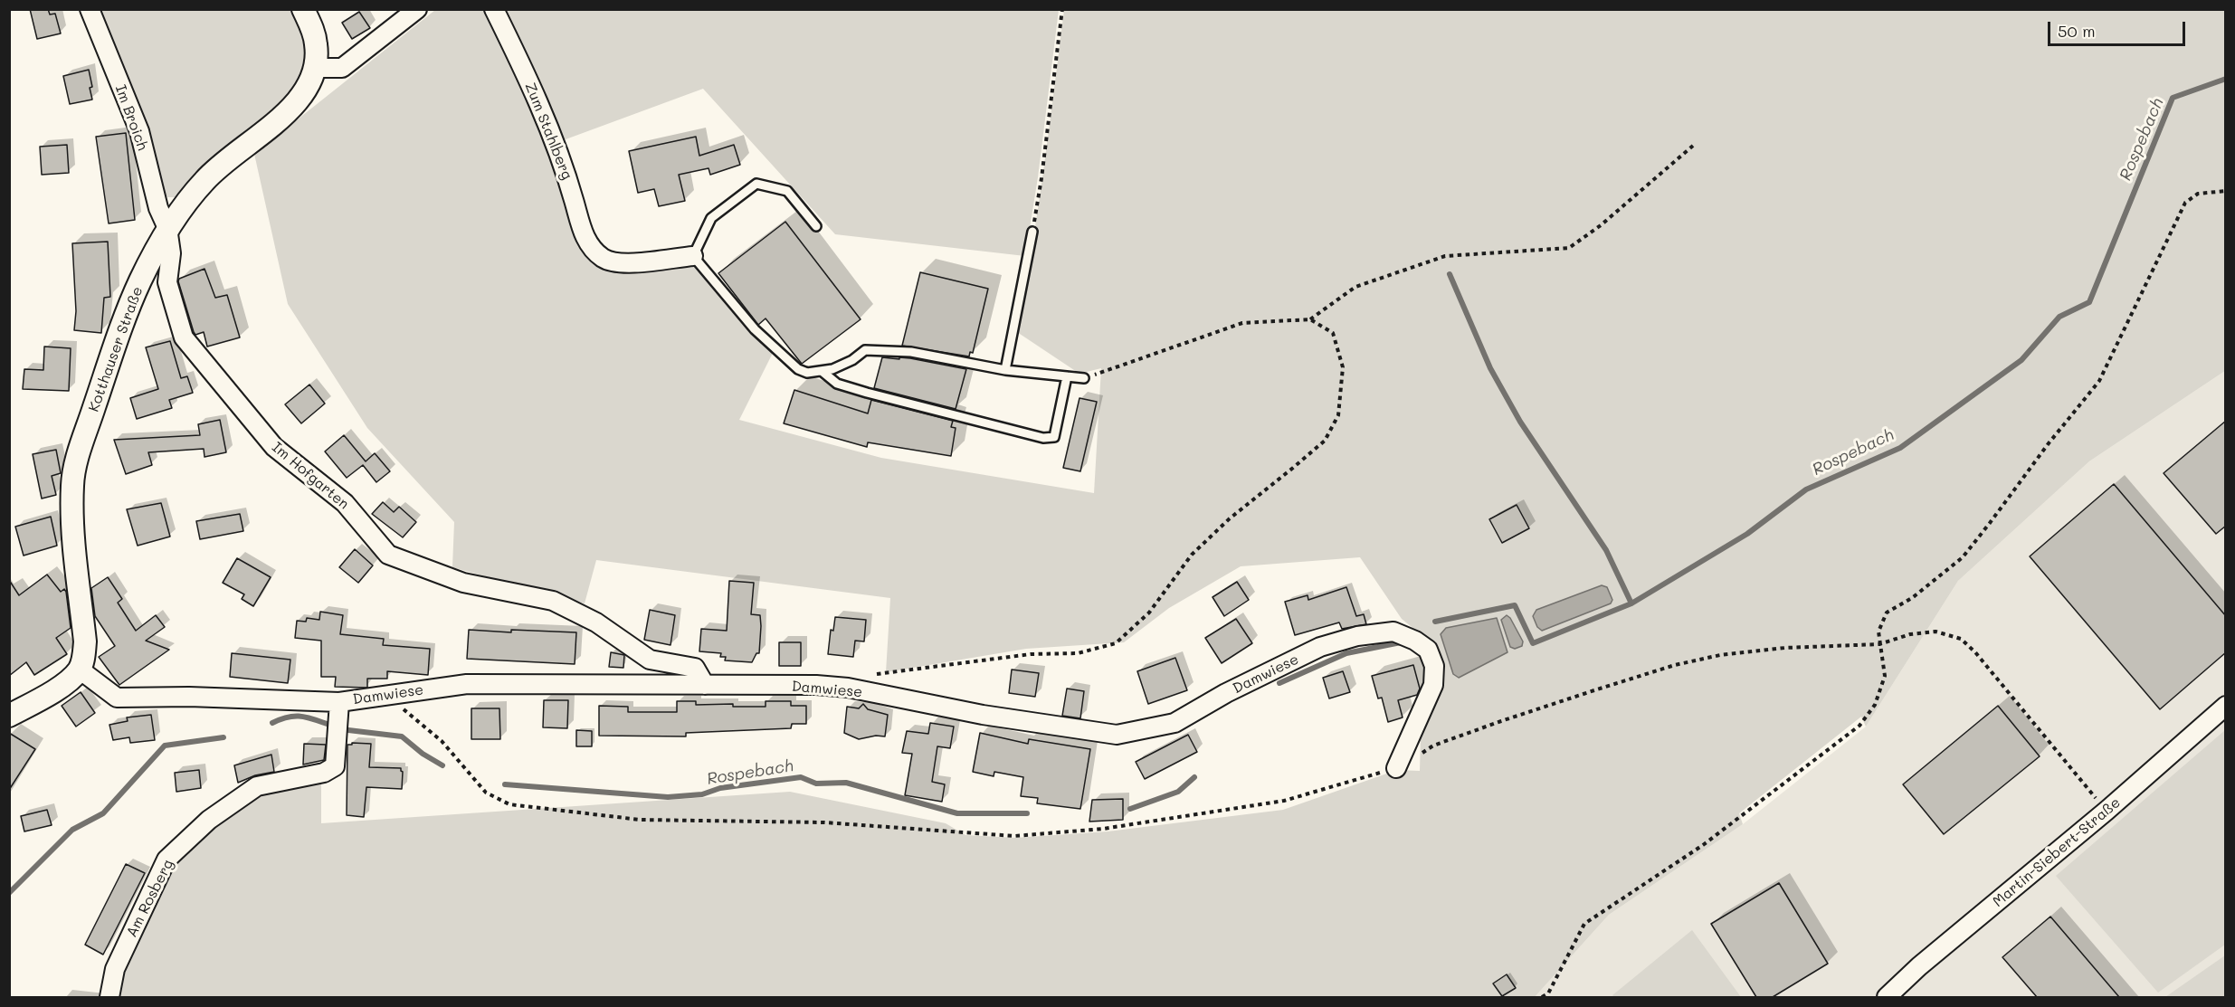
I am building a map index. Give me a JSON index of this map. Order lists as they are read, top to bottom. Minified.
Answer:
{"streets":{"street":["Im Broich","Zum Stahlberg","Kotthauser Straße","Im Hofgarten","Damwiese","Martin-Siebert-Straße","Am Rosberg"]},"crossings":[["Im Broich","Kotthauser Straße"],["Im Broich","Im Hofgarten"],["Kotthauser Straße","Im Hofgarten"],["Kotthauser Straße","Damwiese"],["Im Hofgarten","Damwiese"],["Damwiese","Am Rosberg"]],"water":["Rospebach"],"scale_bar":"50 m"}
